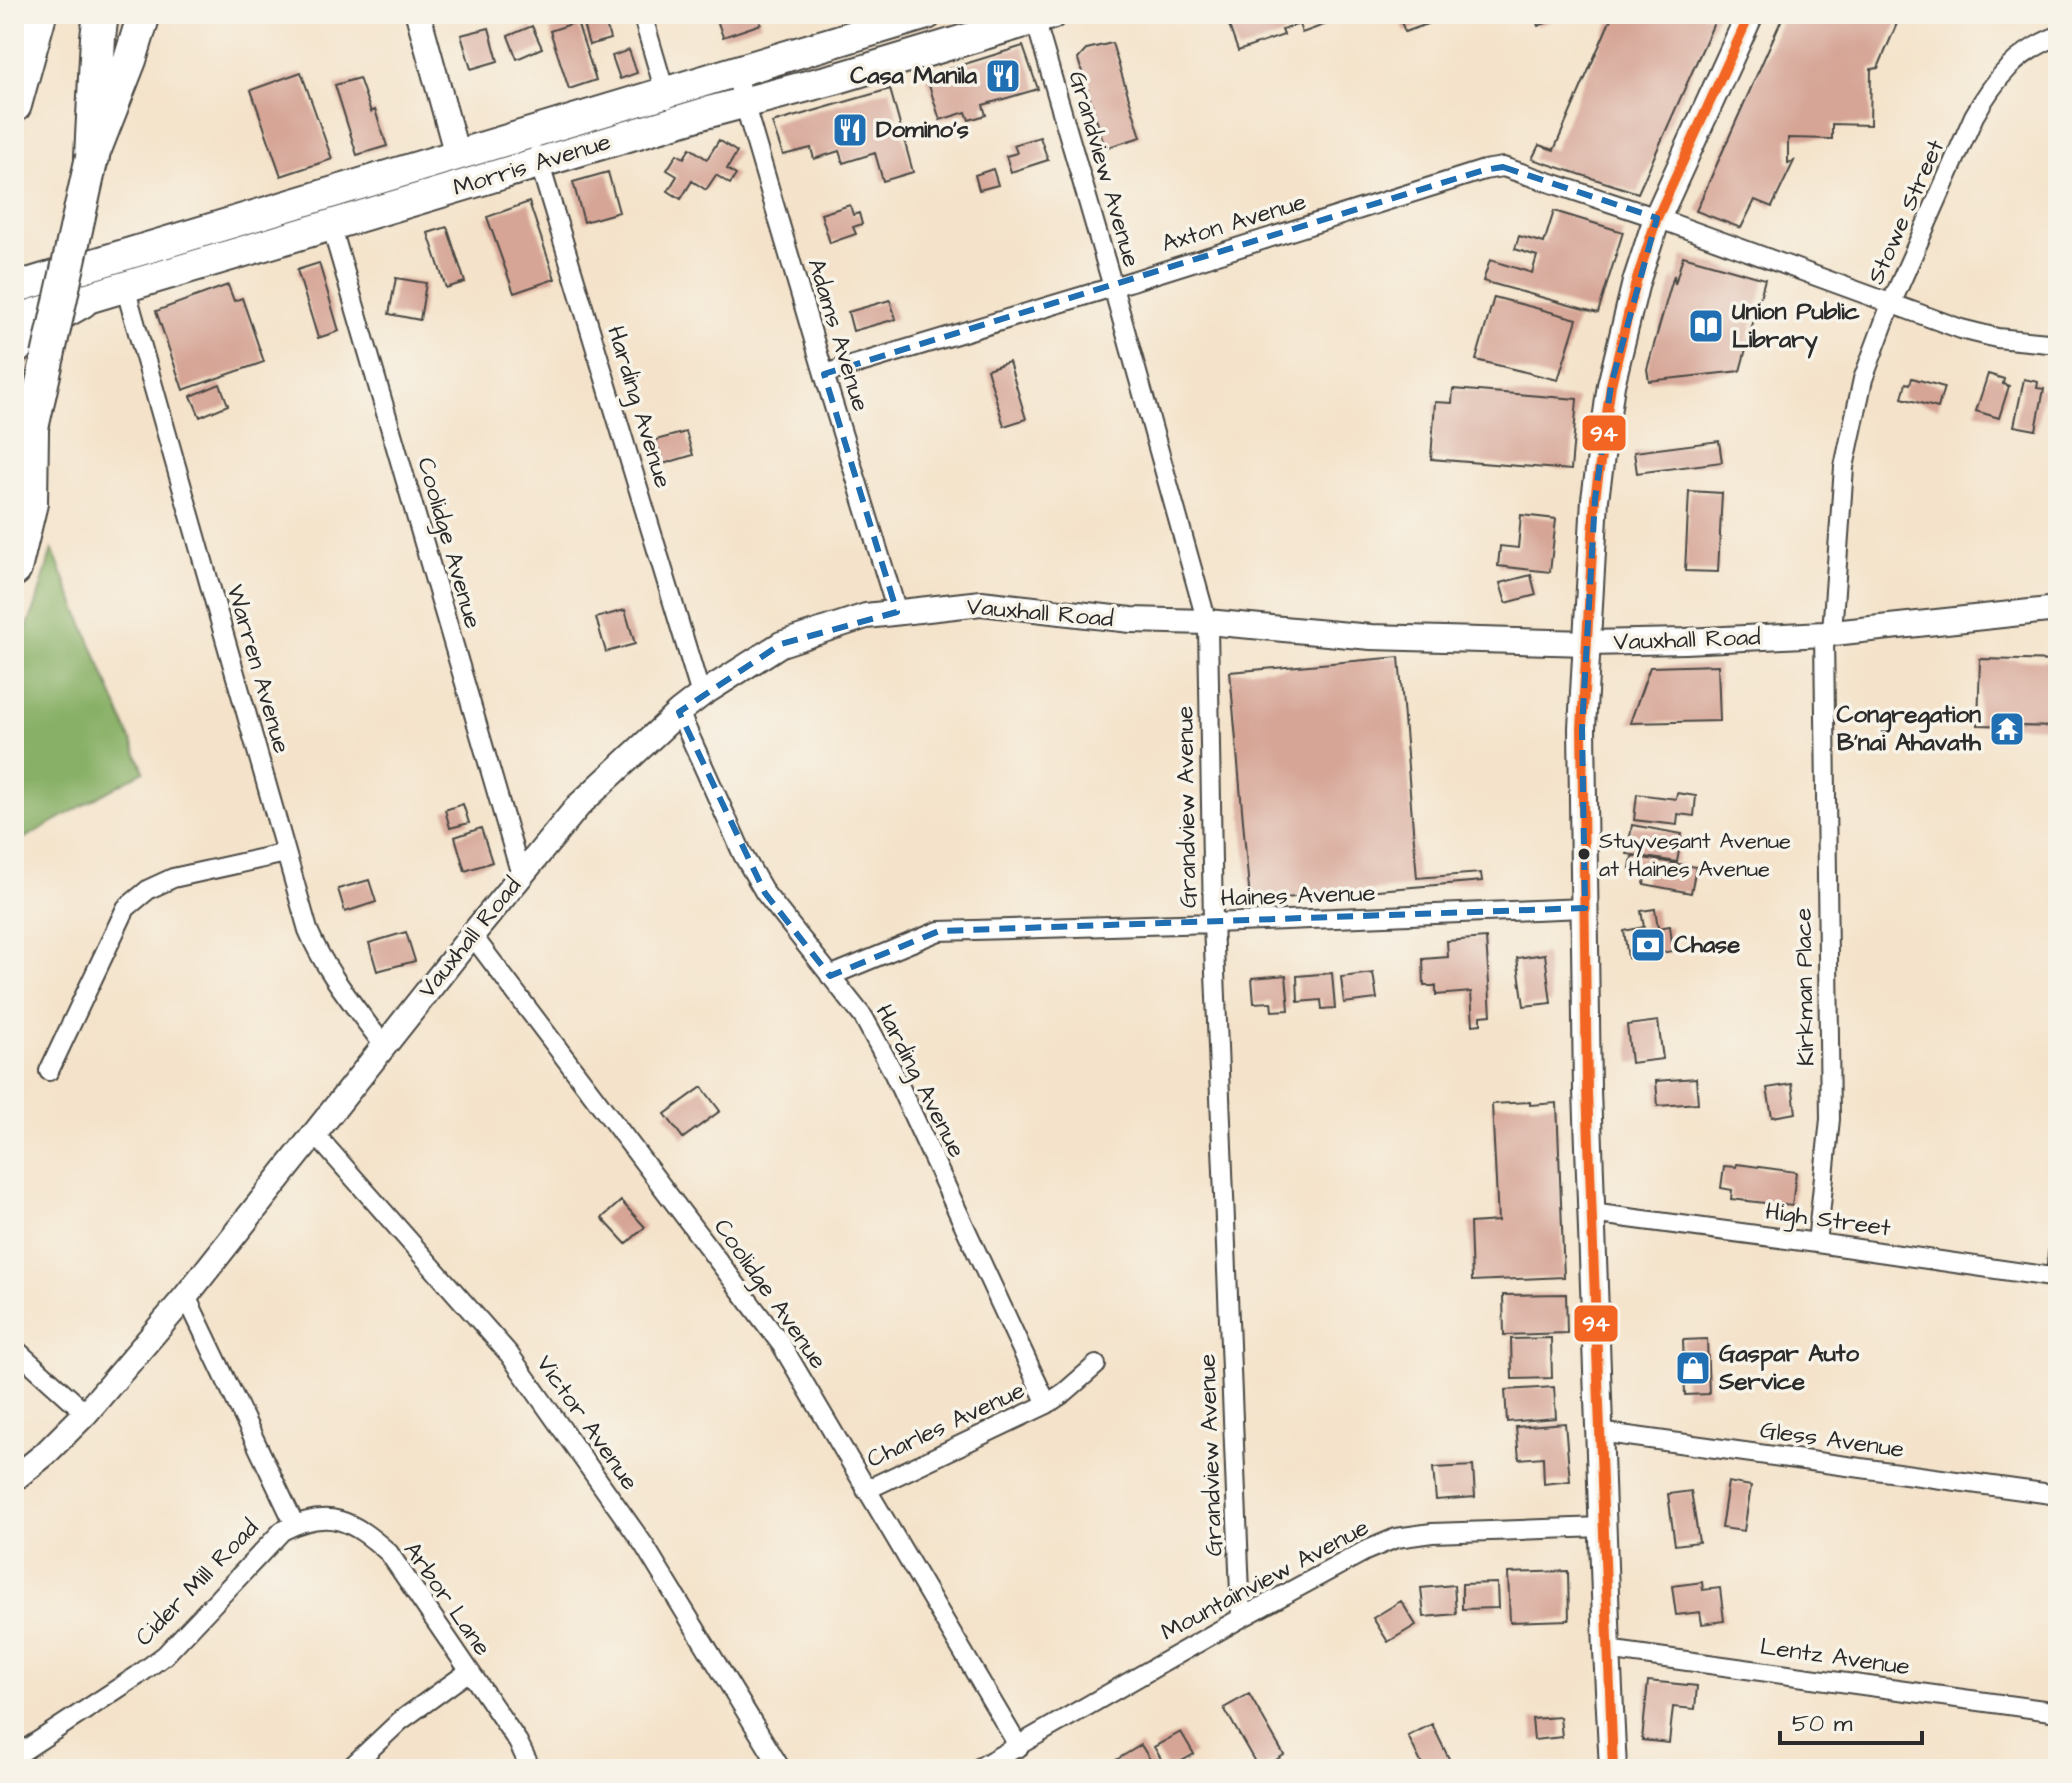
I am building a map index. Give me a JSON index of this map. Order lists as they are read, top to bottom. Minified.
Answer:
{"streets":{"main road":["Morris Avenue"],"street":["Grandview Avenue","Stowe Street","Axton Avenue","Adams Avenue","Harding Avenue","Coolidge Avenue","Vauxhall Road","Warren Avenue","Haines Avenue","Kirkman Place","High Street","Victor Avenue","Charles Avenue","Gless Avenue","Mountainview Avenue","Cider Mill Road","Arbor Lane","Lentz Avenue"]},"crossings":[["Morris Avenue","Grandview Avenue"],["Morris Avenue","Adams Avenue"],["Morris Avenue","Harding Avenue"],["Morris Avenue","Coolidge Avenue"],["Morris Avenue","Warren Avenue"],["Grandview Avenue","Axton Avenue"],["Grandview Avenue","Vauxhall Road"],["Grandview Avenue","Haines Avenue"],["Grandview Avenue","Mountainview Avenue"],["Stowe Street","Axton Avenue"],["Stowe Street","Vauxhall Road"],["Stowe Street","Kirkman Place"],["Axton Avenue","Adams Avenue"],["Adams Avenue","Vauxhall Road"],["Harding Avenue","Vauxhall Road"],["Harding Avenue","Haines Avenue"],["Harding Avenue","Charles Avenue"],["Coolidge Avenue","Vauxhall Road"],["Coolidge Avenue","Charles Avenue"],["Coolidge Avenue","Mountainview Avenue"],["Vauxhall Road","Warren Avenue"],["Vauxhall Road","Kirkman Place"],["Vauxhall Road","Victor Avenue"],["Kirkman Place","High Street"],["Cider Mill Road","Arbor Lane"]],"places":{"restaurant":["Casa Manila","Domino's"],"library":["Union Public Library"],"temple":["Congregation B'nai Ahavath"],"other":["Stuyvesant Avenue at Haines Avenue"],"bank":["Chase"],"shop":["Gaspar Auto Service"]},"lines":["transit line 94"],"scale_bar":"50 m"}
